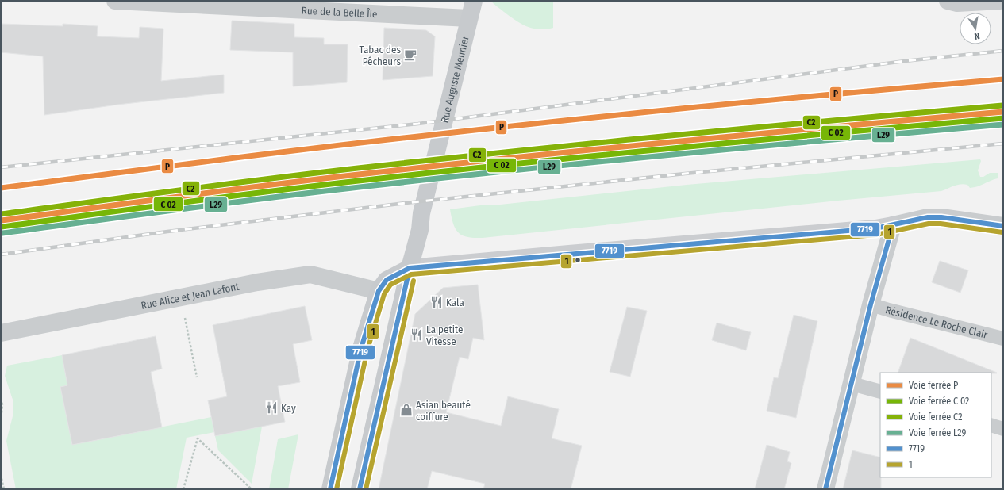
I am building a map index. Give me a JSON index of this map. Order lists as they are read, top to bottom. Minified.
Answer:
{"streets":{"main road":["Rue Auguste Meunier"],"street":["Rue de la Belle Île","Rue Alice et Jean Lafont"],"lane":["Résidence Le Roche Clair"]},"crossings":[["Rue de la Belle Île","Rue Auguste Meunier"]],"places":{"cafe":["Tabac des Pêcheurs"],"restaurant":["Kala","La petite Vitesse","Kay"],"shop":["Asian beauté coiffure"]},"lines":["rail line P","rail line C2","rail line L29","transit line 7719","transit line 1"],"legend":["Voie ferrée P","Voie ferrée C 02","Voie ferrée C2","Voie ferrée L29","7719","1"],"north":"bottom"}
